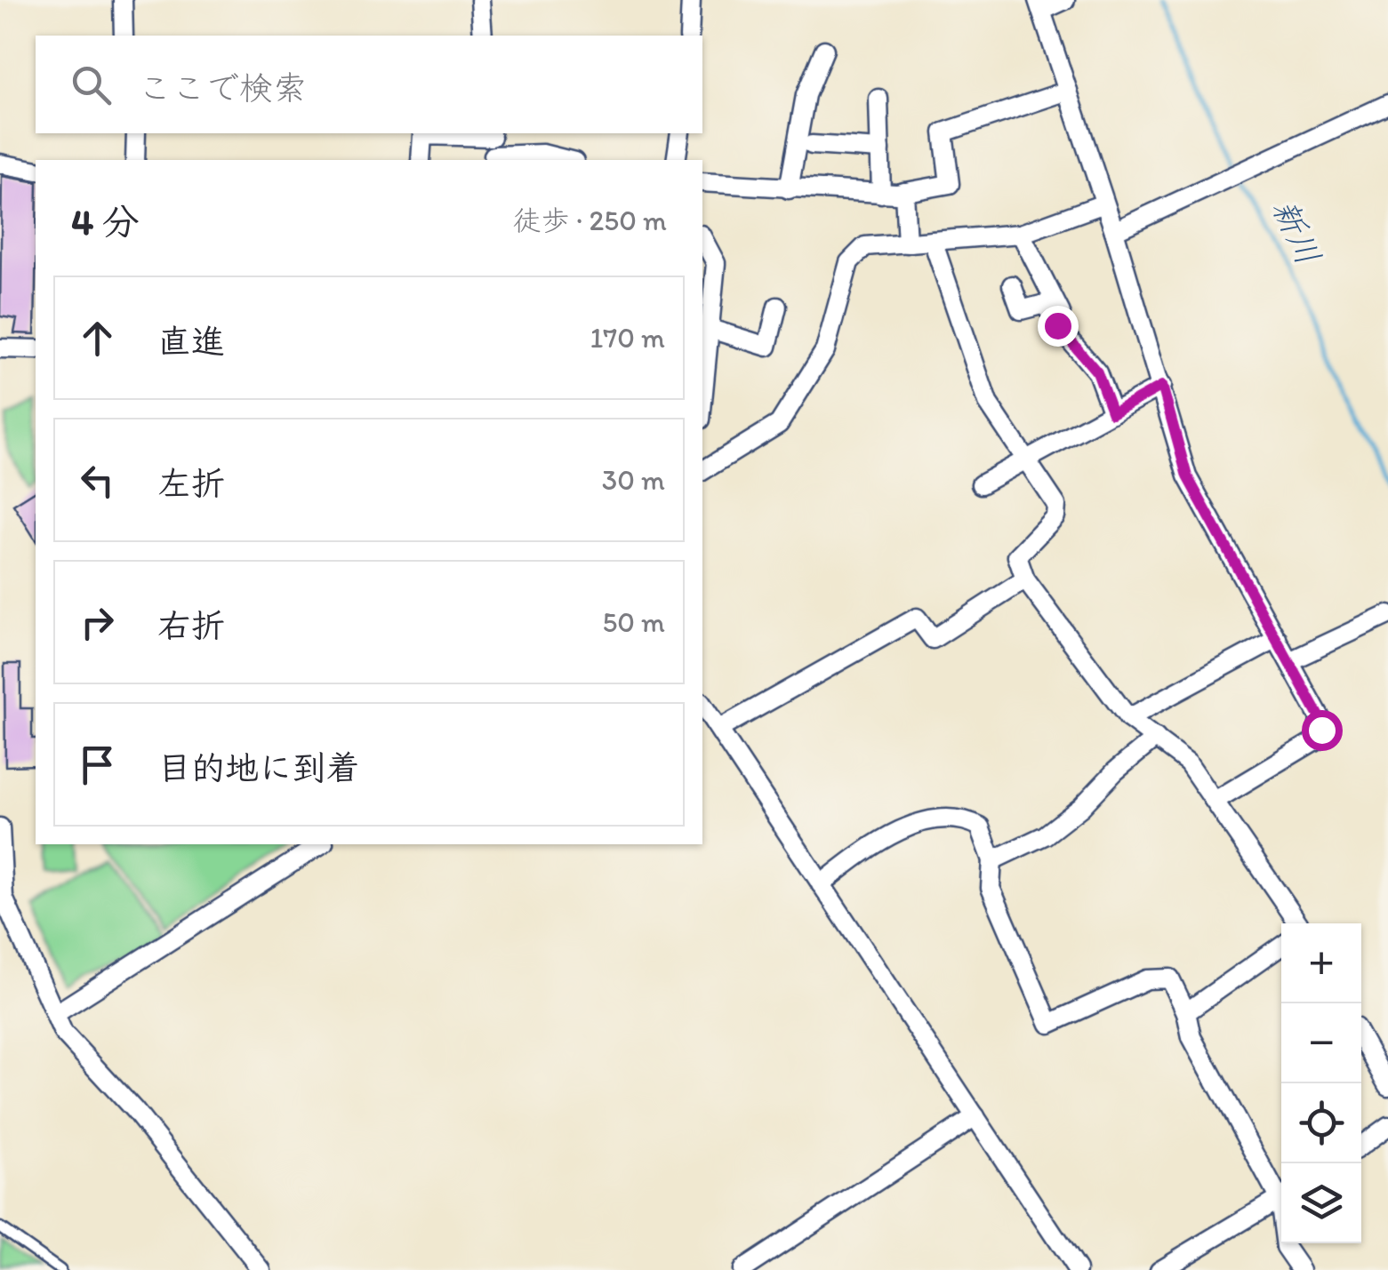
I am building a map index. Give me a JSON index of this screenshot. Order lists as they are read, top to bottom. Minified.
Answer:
{"water":["新川"],"page":{"search":"ここで検索","heading":["4 分","徒歩 · 250 m"],"list":[["直進","170 m"],["左折","30 m"],["右折","50 m"],"目的地に到着"],"map_buttons":["+","−"]}}
